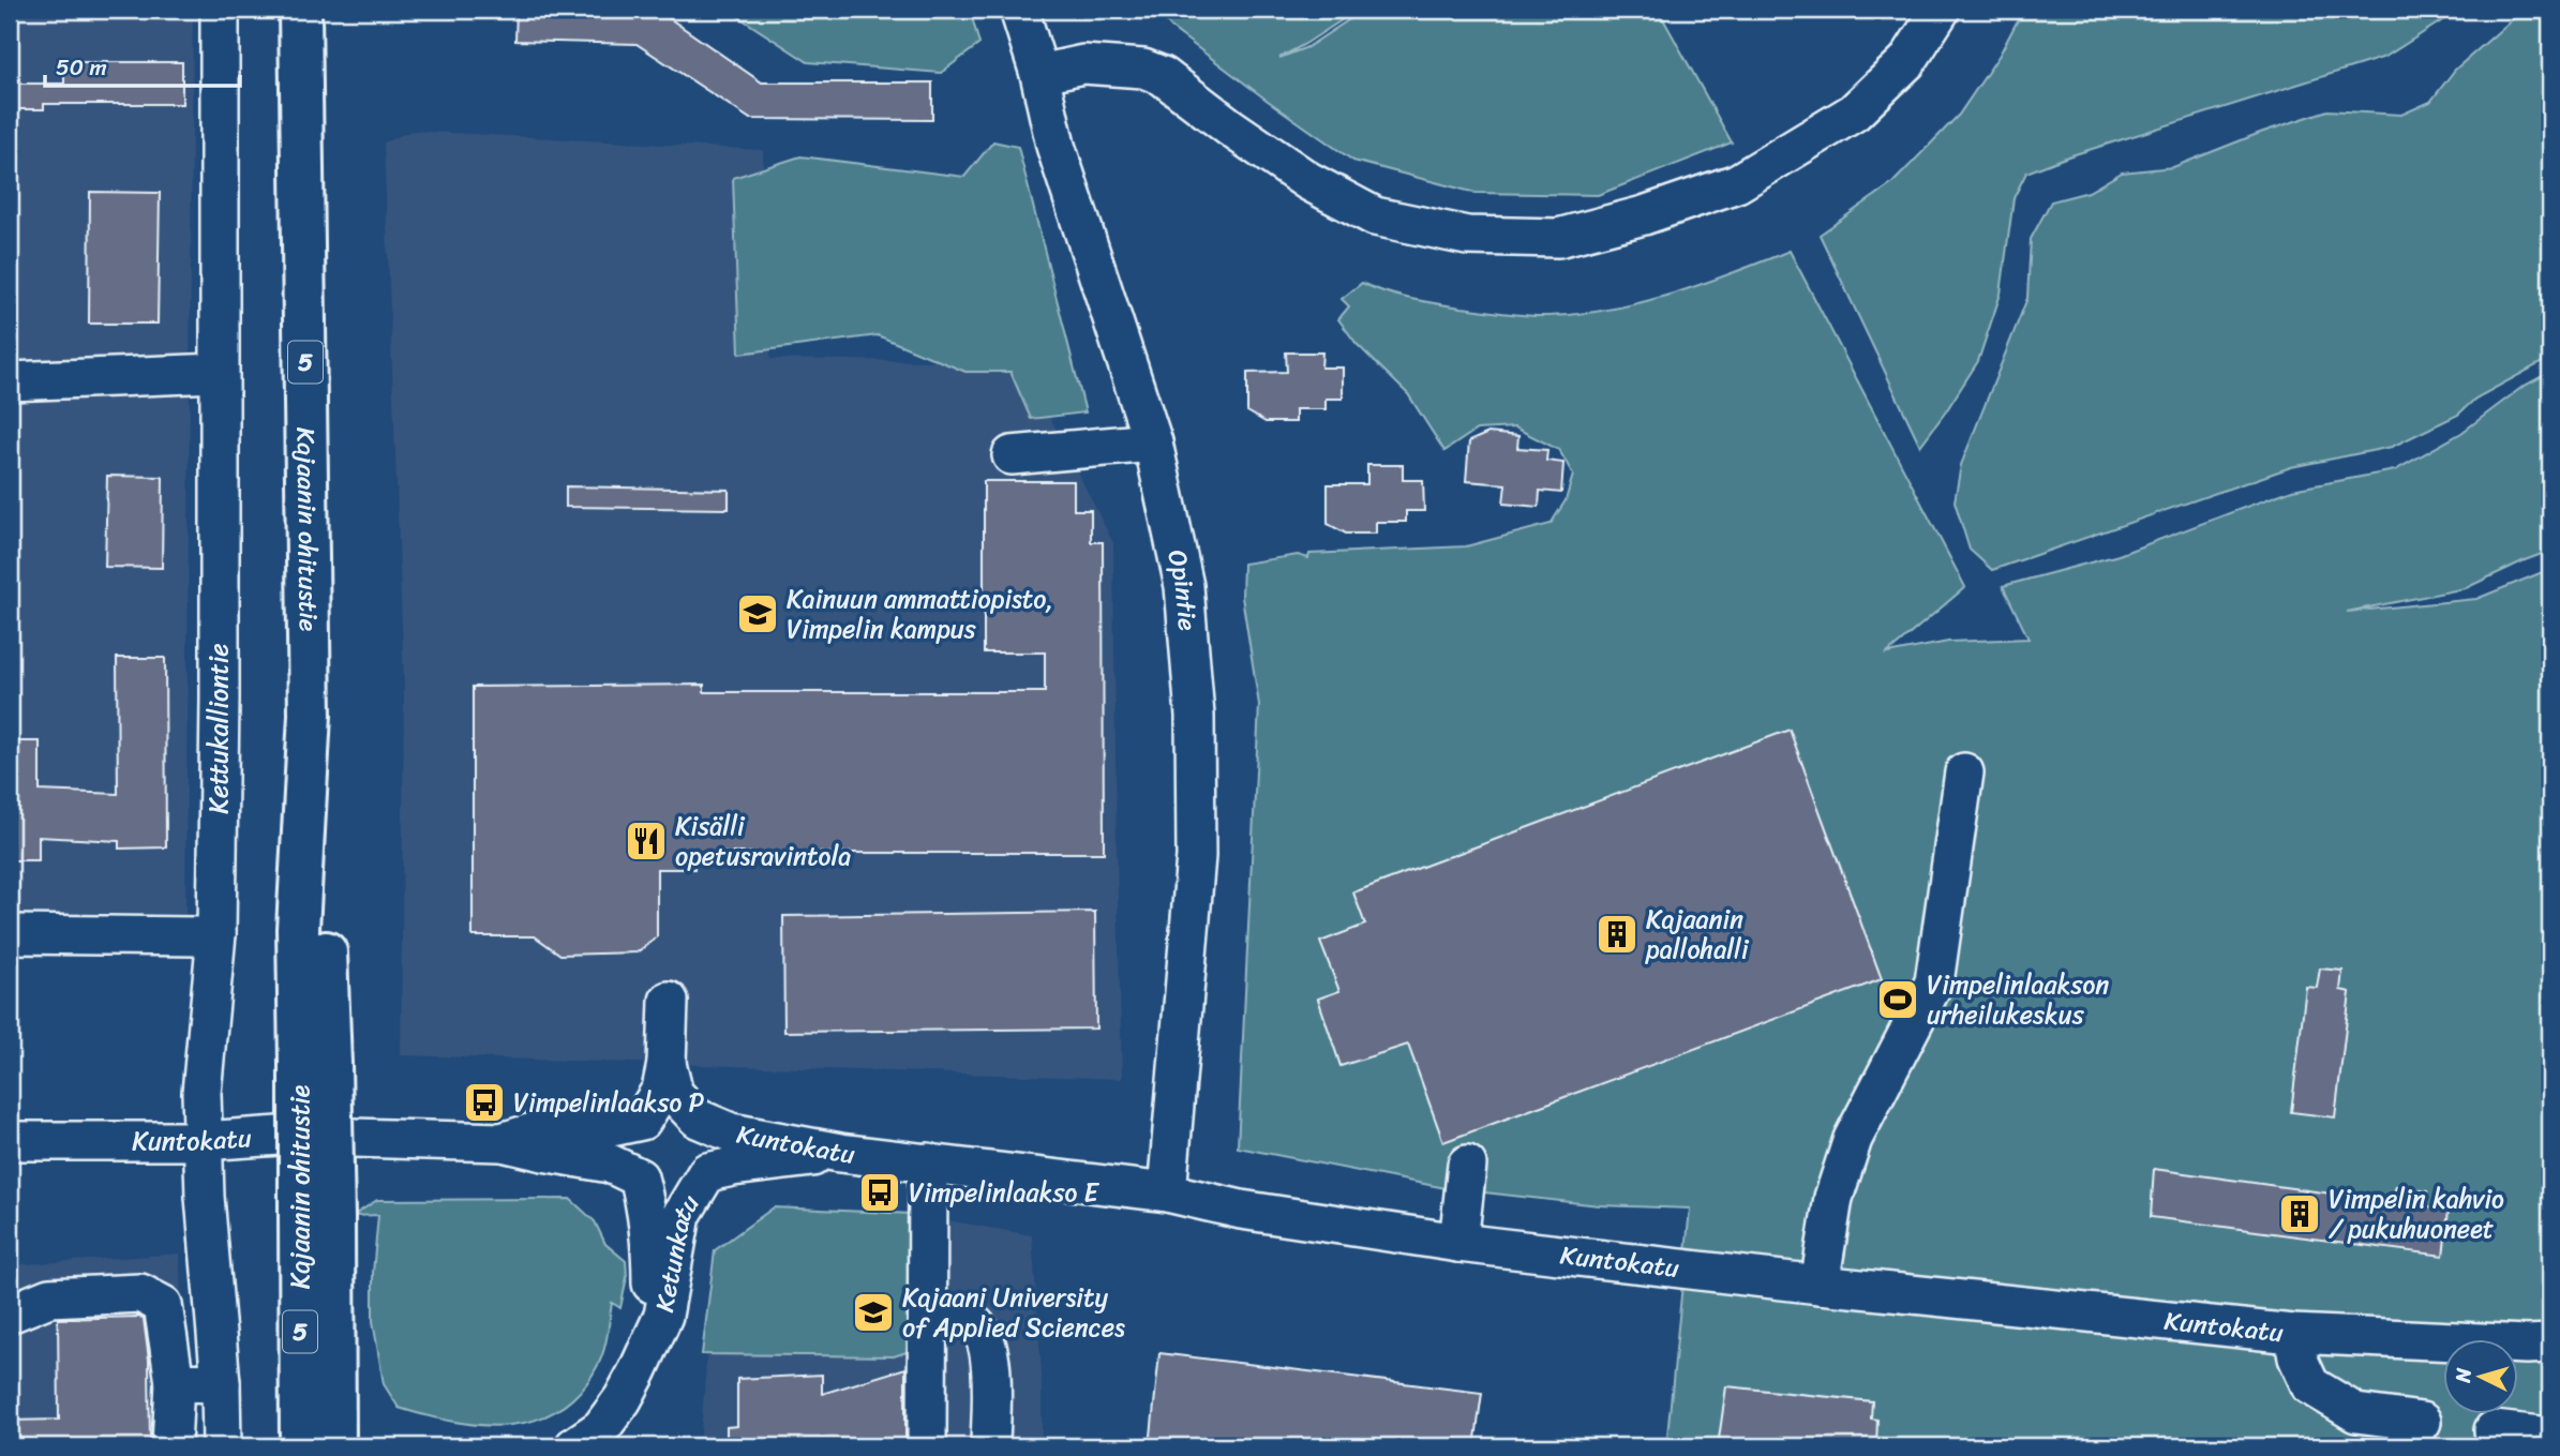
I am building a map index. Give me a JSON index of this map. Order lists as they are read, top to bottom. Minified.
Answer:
{"streets":{"highway":["5","Kajaanin ohitustie"],"street":["Opintie","Kettukalliontie","Kuntokatu","Ketunkatu"]},"crossings":[["Opintie","Kuntokatu"],["Kettukalliontie","Kuntokatu"],["Kuntokatu","Ketunkatu"]],"places":{"school or university":["Kainuun ammattiopisto, Vimpelin kampus","Kajaani University of Applied Sciences"],"restaurant":["Kisälli opetusravintola"],"building":["Kajaanin pallohalli","Vimpelin kahvio / pukuhuoneet"],"sports":["Vimpelinlaakson urheilukeskus"],"bus stop":["Vimpelinlaakso P","Vimpelinlaakso E"]},"scale_bar":"50 m","north":"left"}
